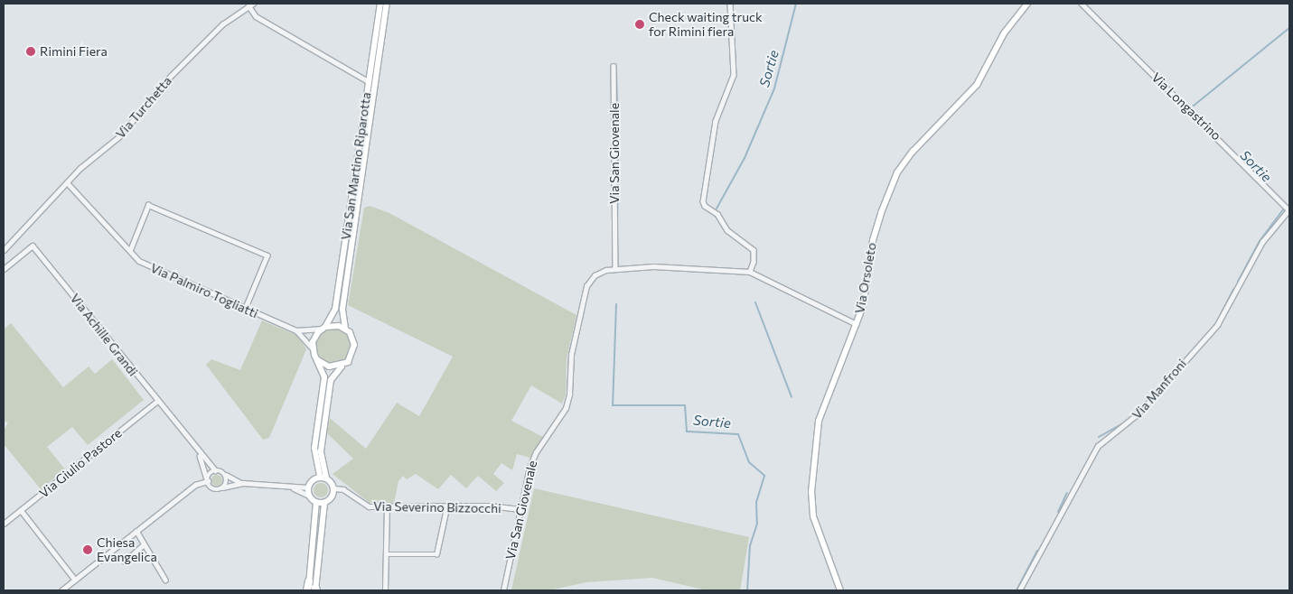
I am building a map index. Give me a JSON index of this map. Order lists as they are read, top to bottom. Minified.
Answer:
{"streets":{"street":["Via Longastrino","Via Turchetta","Via San Giovenale","Via San Martino Riparotta","Via Orsoleto","Via Palmiro Togliatti","Via Achille Grandi","Via Manfroni","Via Giulio Pastore","Via Severino Bizzocchi"]},"crossings":[["Via Longastrino","Via Manfroni"],["Via Turchetta","Via Palmiro Togliatti"],["Via San Giovenale","Via Orsoleto"],["Via San Giovenale","Via Severino Bizzocchi"],["Via San Martino Riparotta","Via Palmiro Togliatti"],["Via Achille Grandi","Via Giulio Pastore"],["Via Achille Grandi","Via Severino Bizzocchi"]],"water":["Sortie"],"places":["Check waiting truck for Rimini fiera","Rimini Fiera","Chiesa Evangelica"]}
